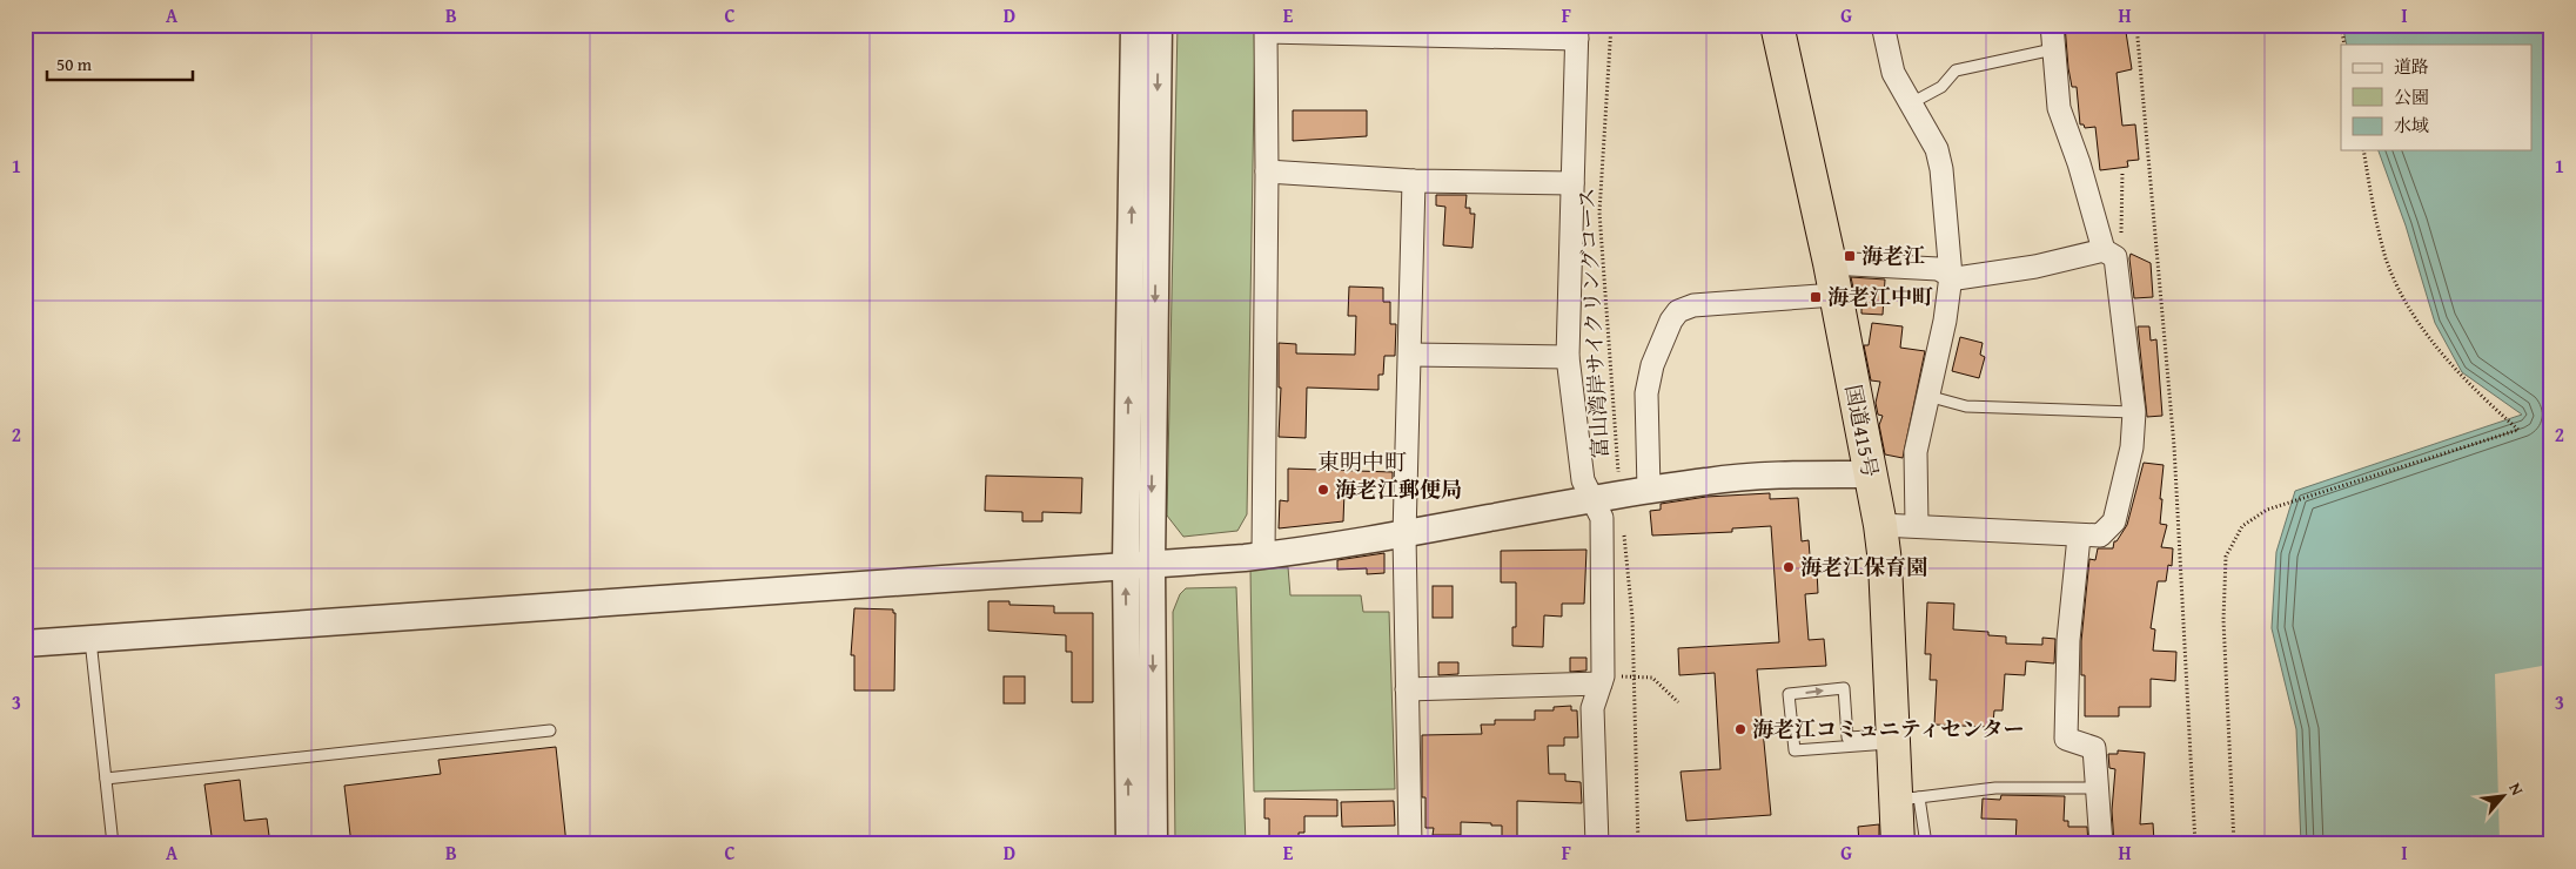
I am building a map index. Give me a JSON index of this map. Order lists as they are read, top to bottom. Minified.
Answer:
{"streets":{"highway":["国道415号"],"path":["富山湾岸サイクリングコース"]},"districts":["東明中町"],"places":{"transit":["海老江","海老江中町"],"other":["海老江郵便局","海老江保育園","海老江コミュニティセンター"]},"legend":["道路","公園","水域"],"scale_bar":"50 m","north":"top right","grid":{"columns":["A","B","C","D","E","F","G","H","I"],"rows":["1","2","3"]}}
